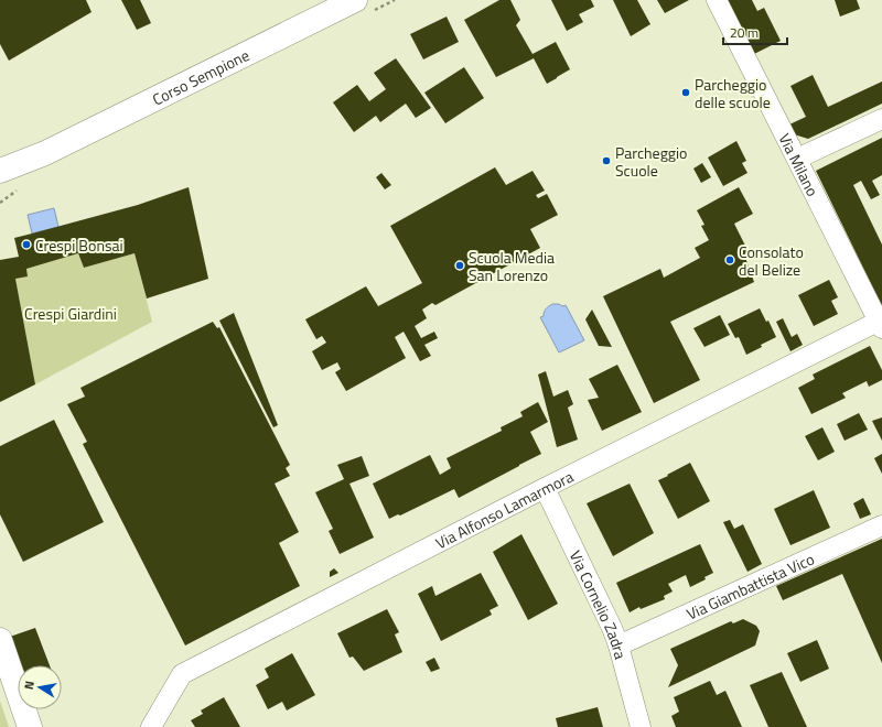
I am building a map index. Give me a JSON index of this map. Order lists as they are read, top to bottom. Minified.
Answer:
{"streets":{"main road":["Corso Sempione"],"street":["Via Milano","Via Alfonso Lamarmora","Via Giambattista Vico","Via Cornelio Zadra"]},"crossings":[["Via Milano","Via Alfonso Lamarmora"],["Via Alfonso Lamarmora","Via Cornelio Zadra"],["Via Giambattista Vico","Via Cornelio Zadra"]],"parks":["Crespi Giardini"],"places":["Parcheggio delle scuole","Parcheggio Scuole","Crespi Bonsai","Consolato del Belize","Scuola Media San Lorenzo"],"scale_bar":"20 m","north":"left"}
